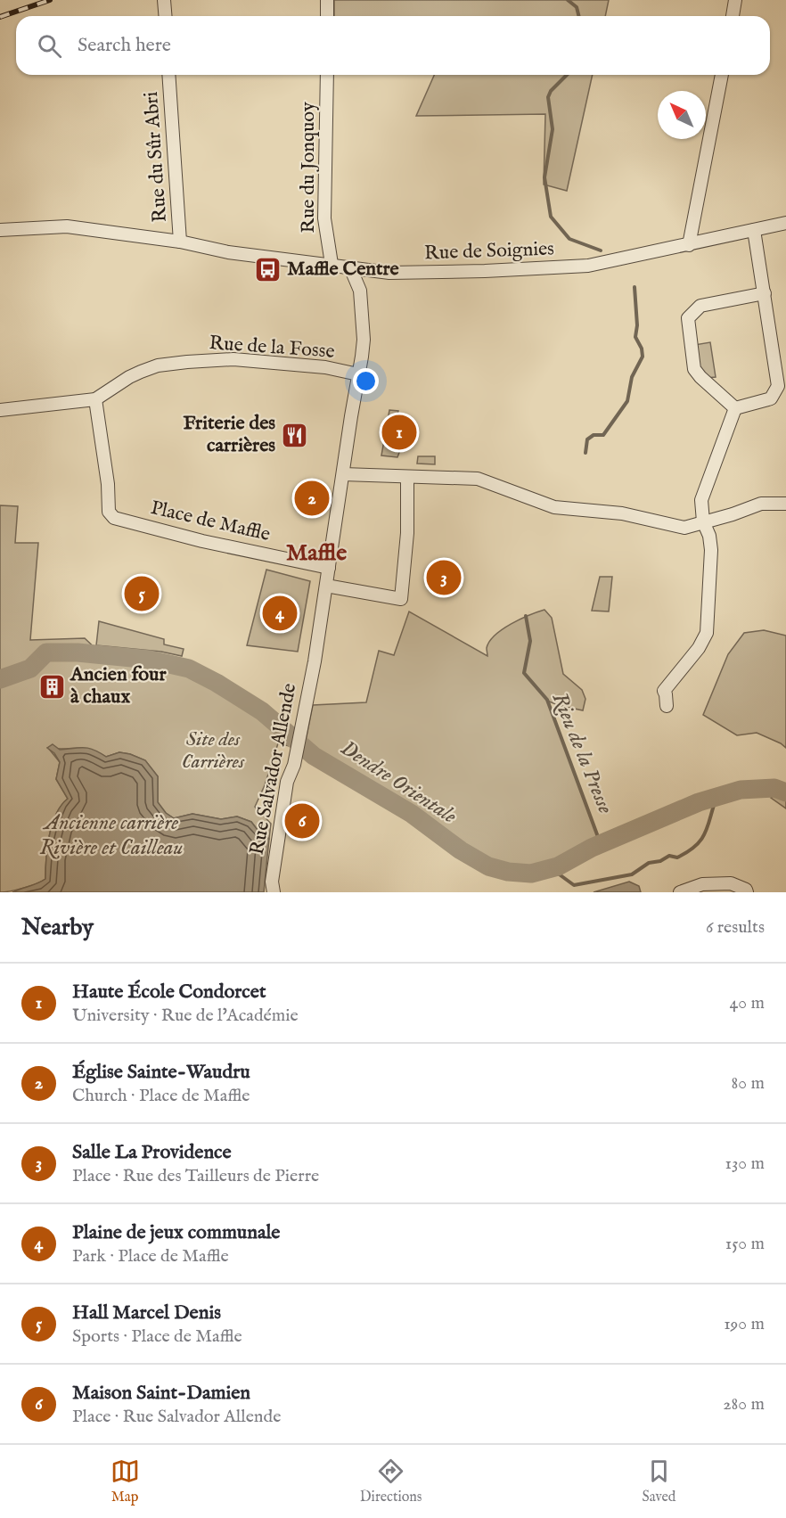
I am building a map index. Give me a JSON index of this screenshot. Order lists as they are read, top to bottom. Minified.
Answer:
{"streets":{"street":["Rue du Sûr Abri","Rue du Jonquoy","Rue de Soignies","Rue de la Fosse","Place de Maffle","Rue Salvador Allende"]},"crossings":[["Rue du Sûr Abri","Rue de Soignies"],["Rue du Jonquoy","Rue de Soignies"],["Rue de la Fosse","Place de Maffle"]],"districts":["Maffle"],"water":["Rieu de la Presse","Dendre Orientale","Ancienne carrière Rivière et Cailleau"],"parks":["Site des Carrières"],"places":{"bus stop":["Maffle Centre"],"restaurant":["Friterie des carrières"],"building":["Ancien four à chaux"]},"north":"top left","page":{"search":"Search here","pins":["1","2","3","5","4","6"],"heading":["Nearby","6 results"],"list":[{"mark":"1","name":"Haute École Condorcet","note":"University · Rue de l'Académie","value":"40 m"},{"mark":"2","name":"Église Sainte-Waudru","note":"Church · Place de Maffle","value":"80 m"},{"mark":"3","name":"Salle La Providence","note":"Place · Rue des Tailleurs de Pierre","value":"130 m"},{"mark":"4","name":"Plaine de jeux communale","note":"Park · Place de Maffle","value":"150 m"},{"mark":"5","name":"Hall Marcel Denis","note":"Sports · Place de Maffle","value":"190 m"},{"mark":"6","name":"Maison Saint-Damien","note":"Place · Rue Salvador Allende","value":"280 m"}],"nav":["Map","Directions","Saved"]}}
